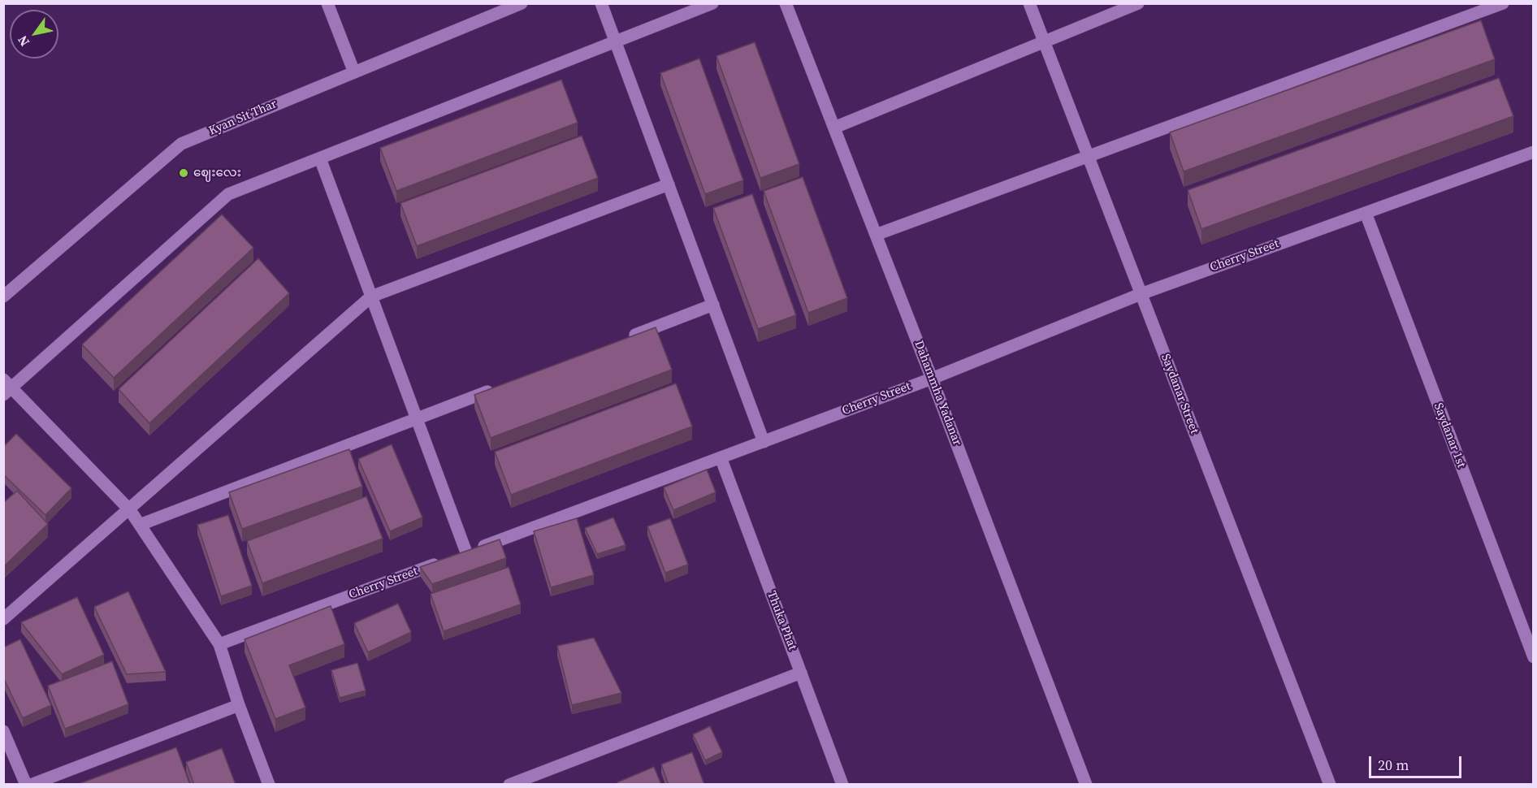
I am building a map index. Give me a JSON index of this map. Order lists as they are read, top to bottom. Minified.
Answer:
{"streets":{"street":["Kyan Sit Thar","Cherry Street","Dahammha Yadanar","Saydanar Street","Saydanar 1st","Thuka Phat"]},"crossings":[["Cherry Street","Dahammha Yadanar"],["Cherry Street","Saydanar Street"],["Cherry Street","Saydanar 1st"],["Cherry Street","Thuka Phat"]],"places":["ဈေးလေး"],"scale_bar":"20 m","north":"bottom left"}
